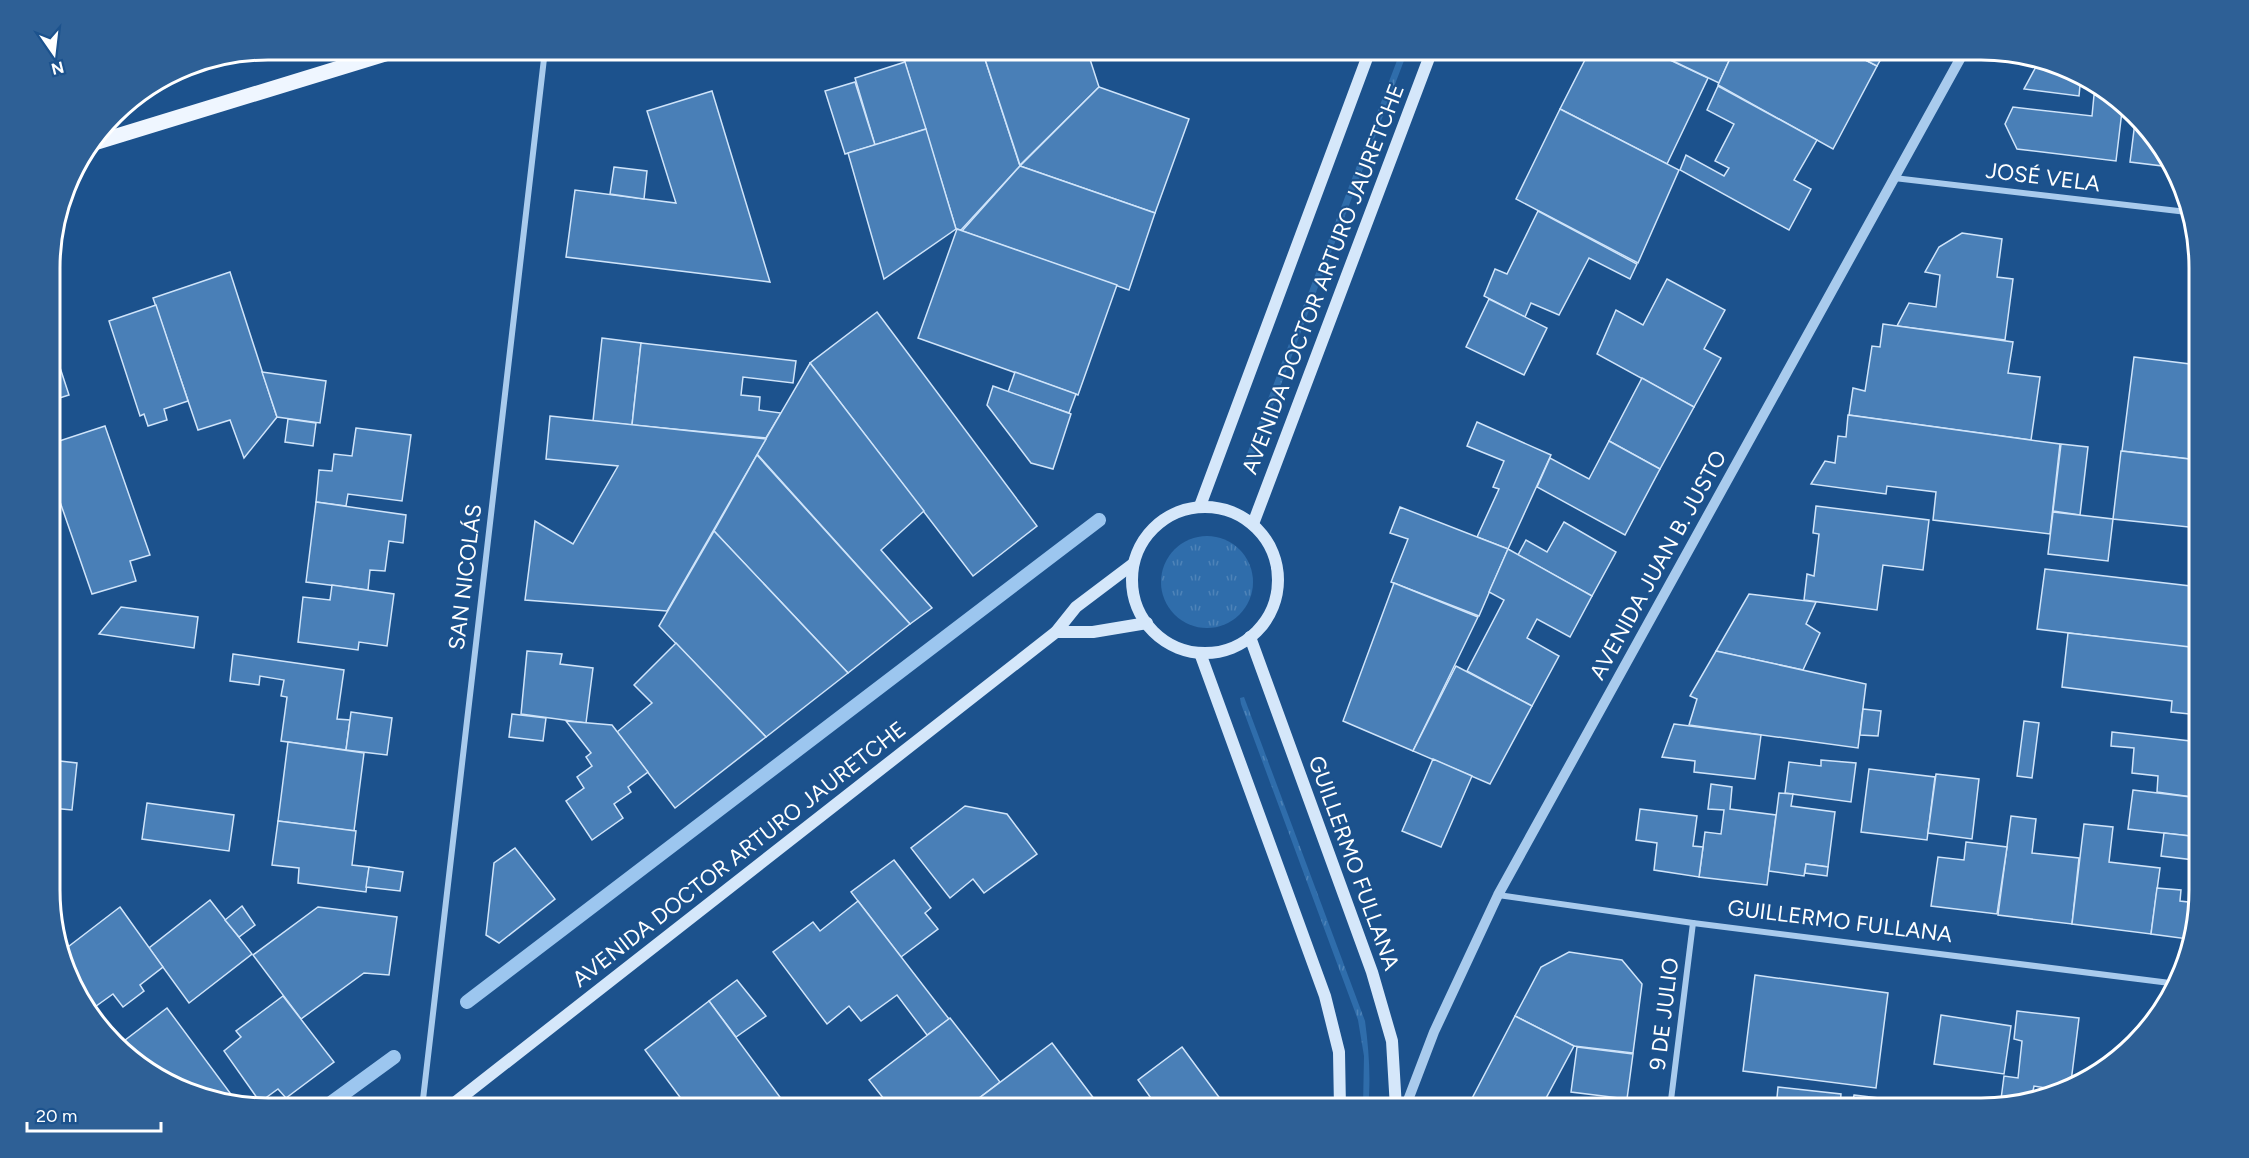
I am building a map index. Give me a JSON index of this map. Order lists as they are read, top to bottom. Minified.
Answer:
{"streets":{"main road":["AVENIDA DOCTOR ARTURO JAURETCHE","GUILLERMO FULLANA"],"street":["JOSÉ VELA","AVENIDA JUAN B. JUSTO","SAN NICOLÁS","9 DE JULIO"]},"crossings":[["JOSÉ VELA","AVENIDA JUAN B. JUSTO"],["AVENIDA DOCTOR ARTURO JAURETCHE","GUILLERMO FULLANA"],["AVENIDA JUAN B. JUSTO","GUILLERMO FULLANA"],["GUILLERMO FULLANA","9 DE JULIO"]],"scale_bar":"20 m","north":"bottom"}
